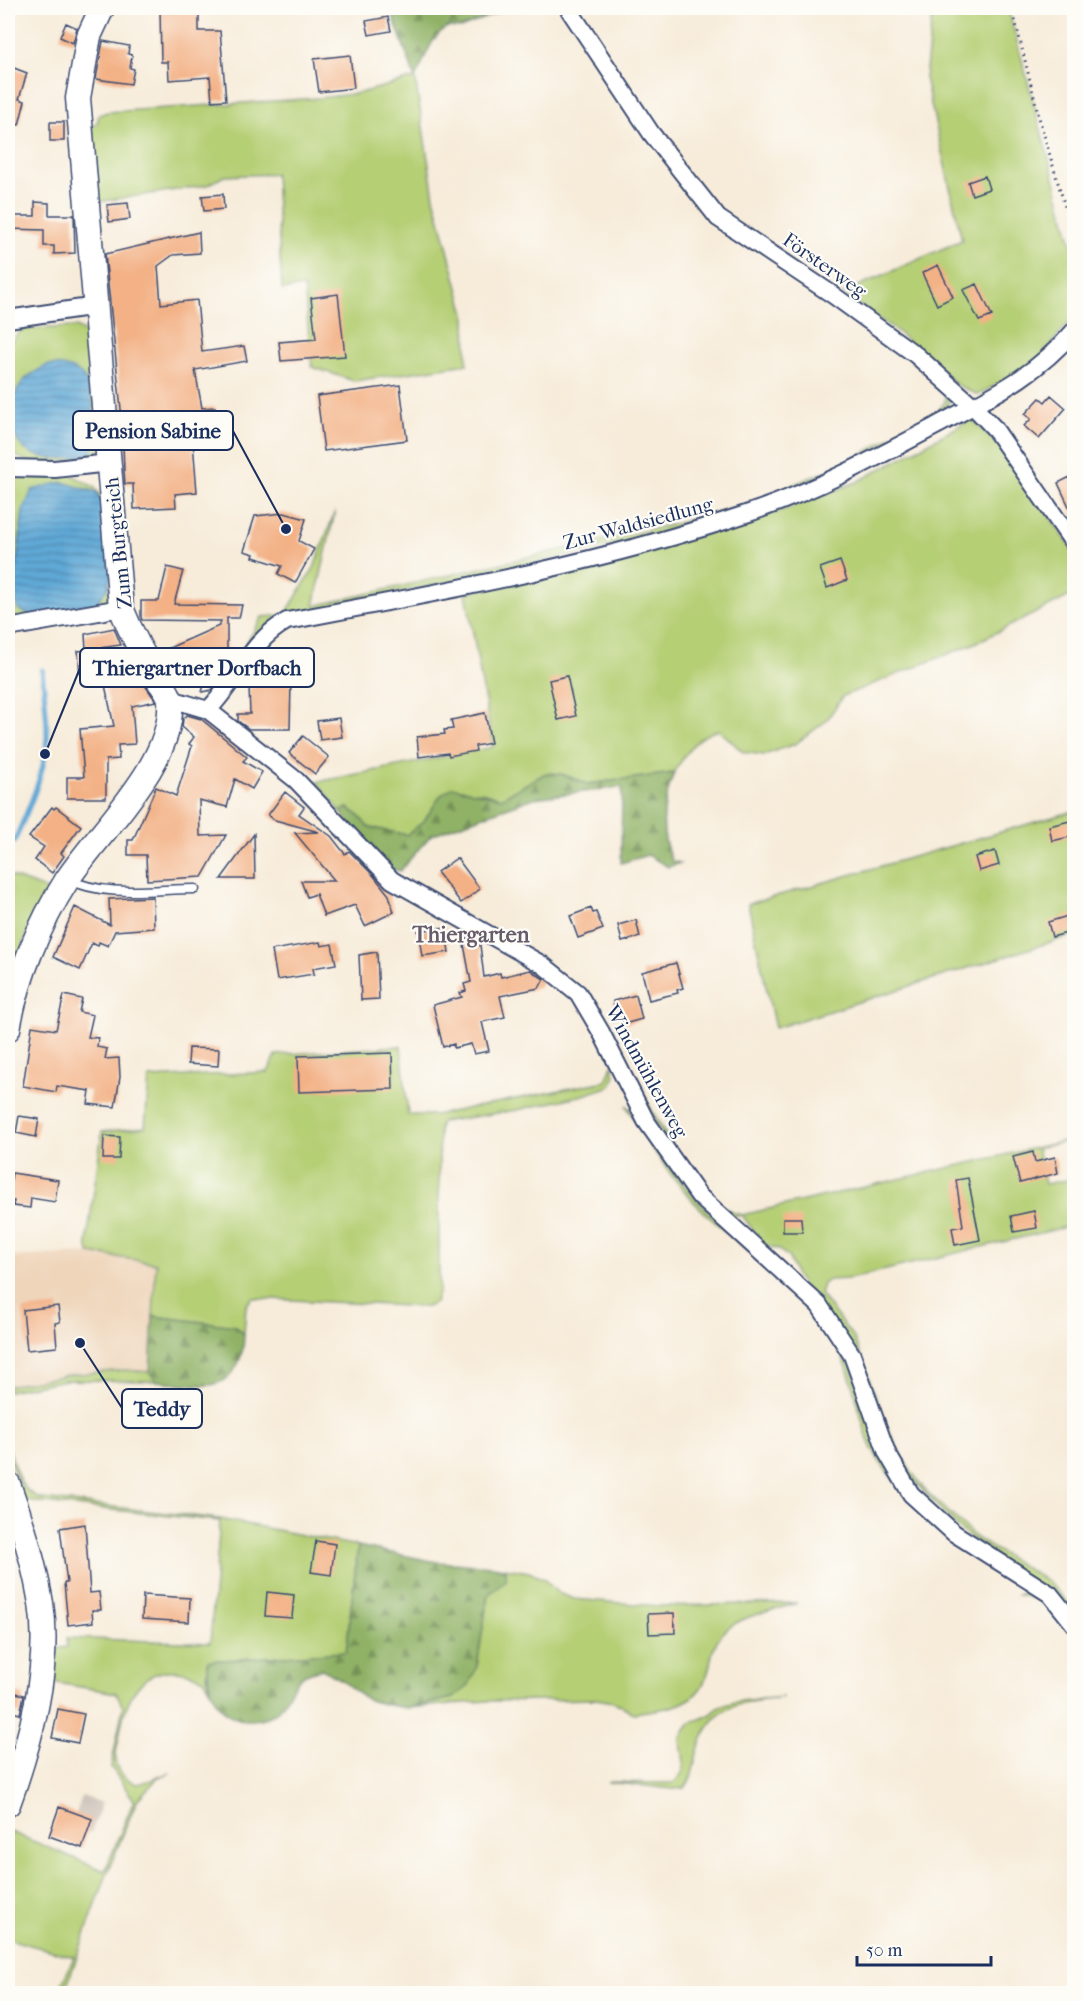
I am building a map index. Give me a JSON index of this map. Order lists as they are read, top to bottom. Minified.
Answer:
{"streets":{"street":["Försterweg","Zur Waldsiedlung","Zum Burgteich","Windmühlenweg"]},"crossings":[["Försterweg","Zur Waldsiedlung"],["Zur Waldsiedlung","Windmühlenweg"],["Zum Burgteich","Windmühlenweg"]],"districts":["Thiergarten"],"places":["Pension Sabine","Thiergartner Dorfbach","Teddy"],"scale_bar":"50 m"}
